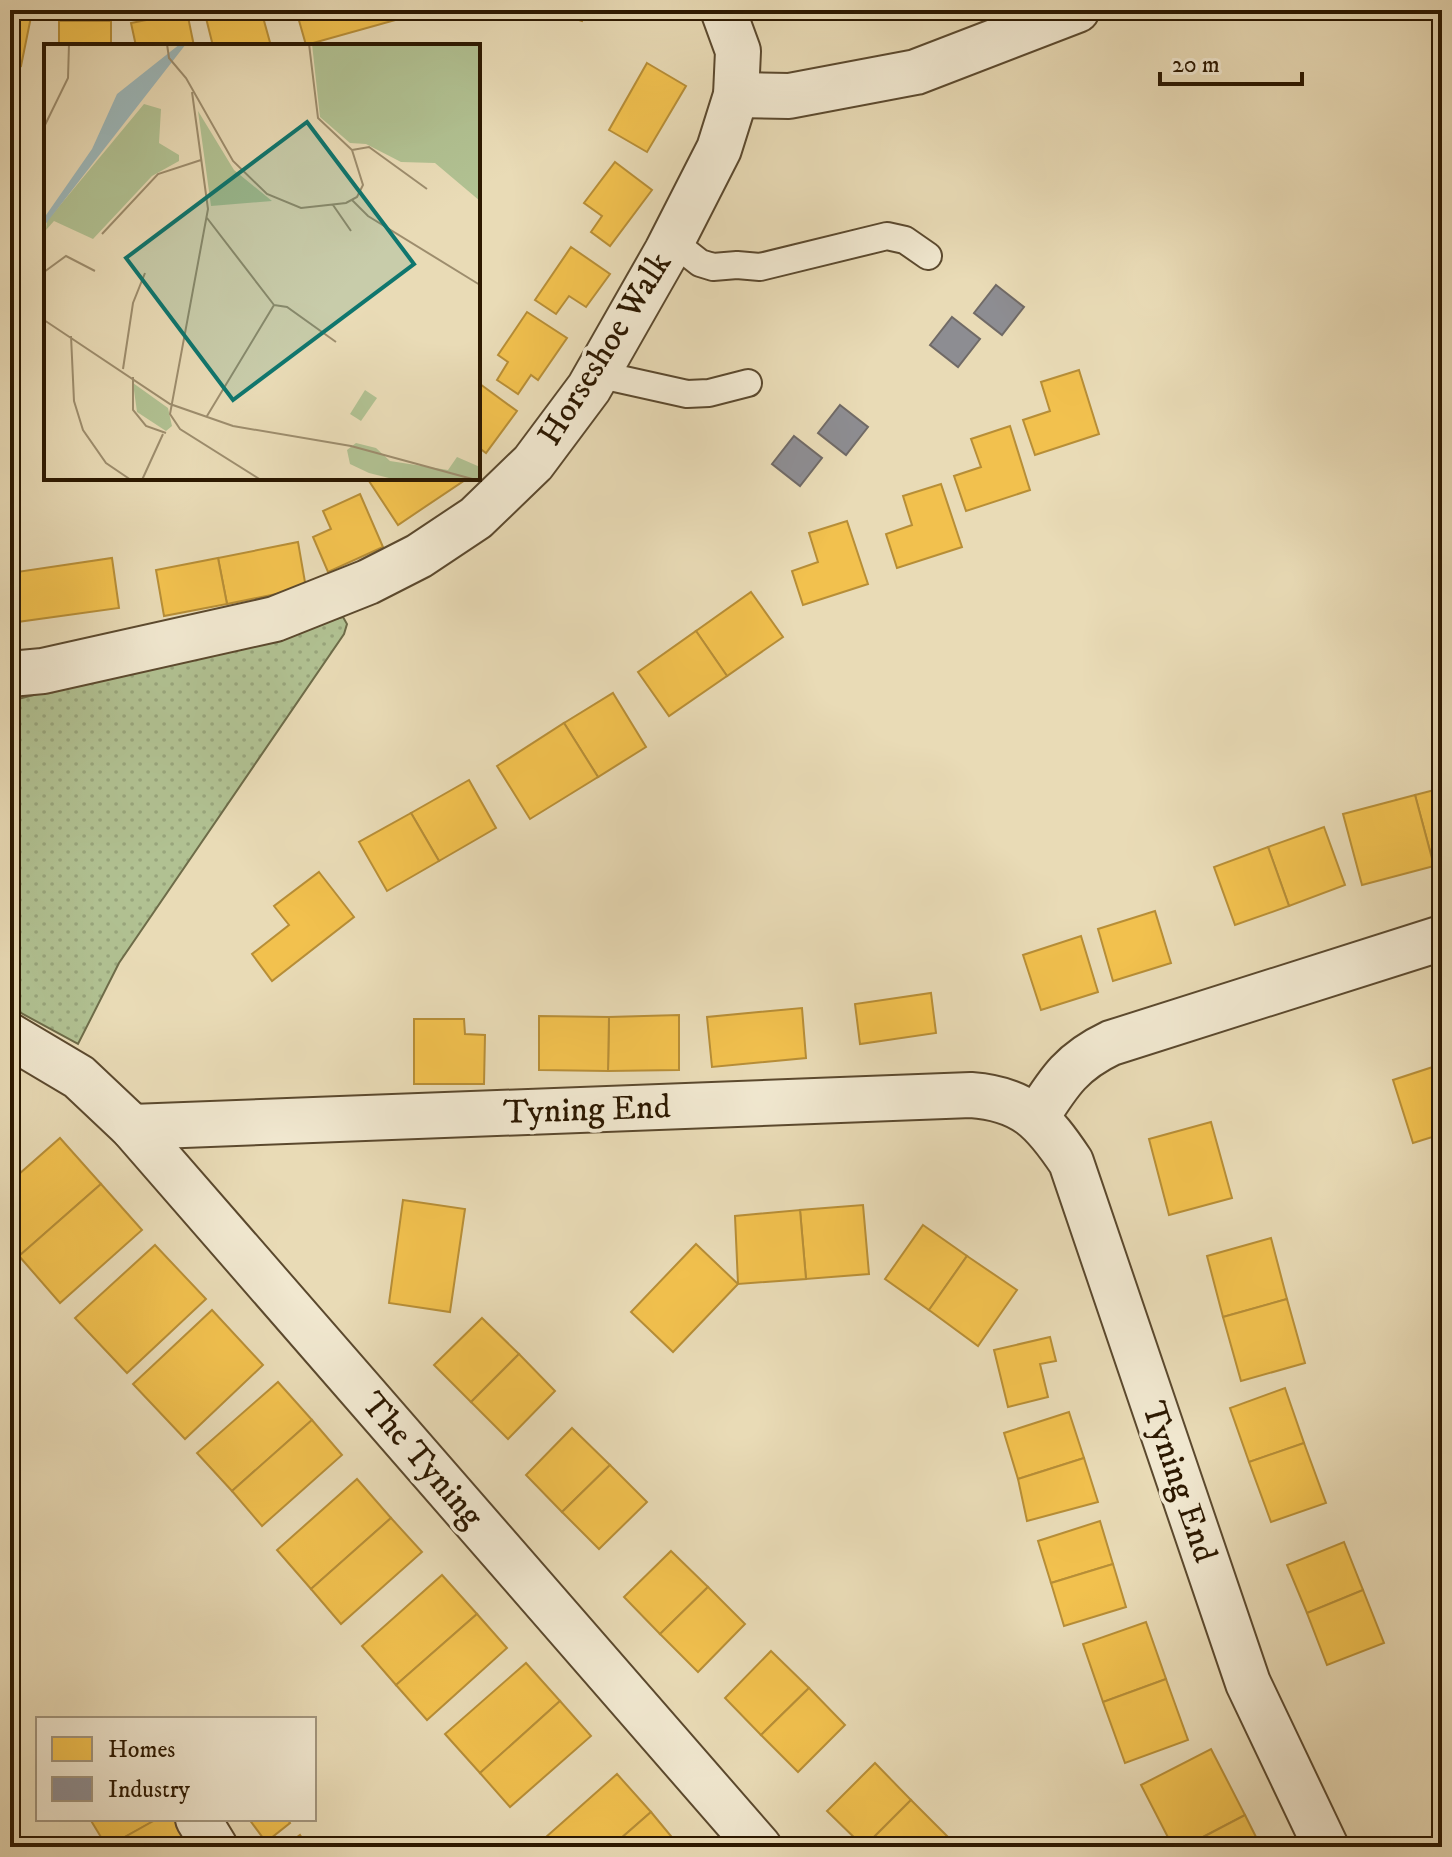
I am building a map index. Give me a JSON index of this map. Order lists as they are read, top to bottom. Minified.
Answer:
{"streets":{"street":["Horseshoe Walk","Tyning End","The Tyning"]},"crossings":[["Tyning End","The Tyning"]],"legend":["Homes","Industry"],"scale_bar":"20 m"}
